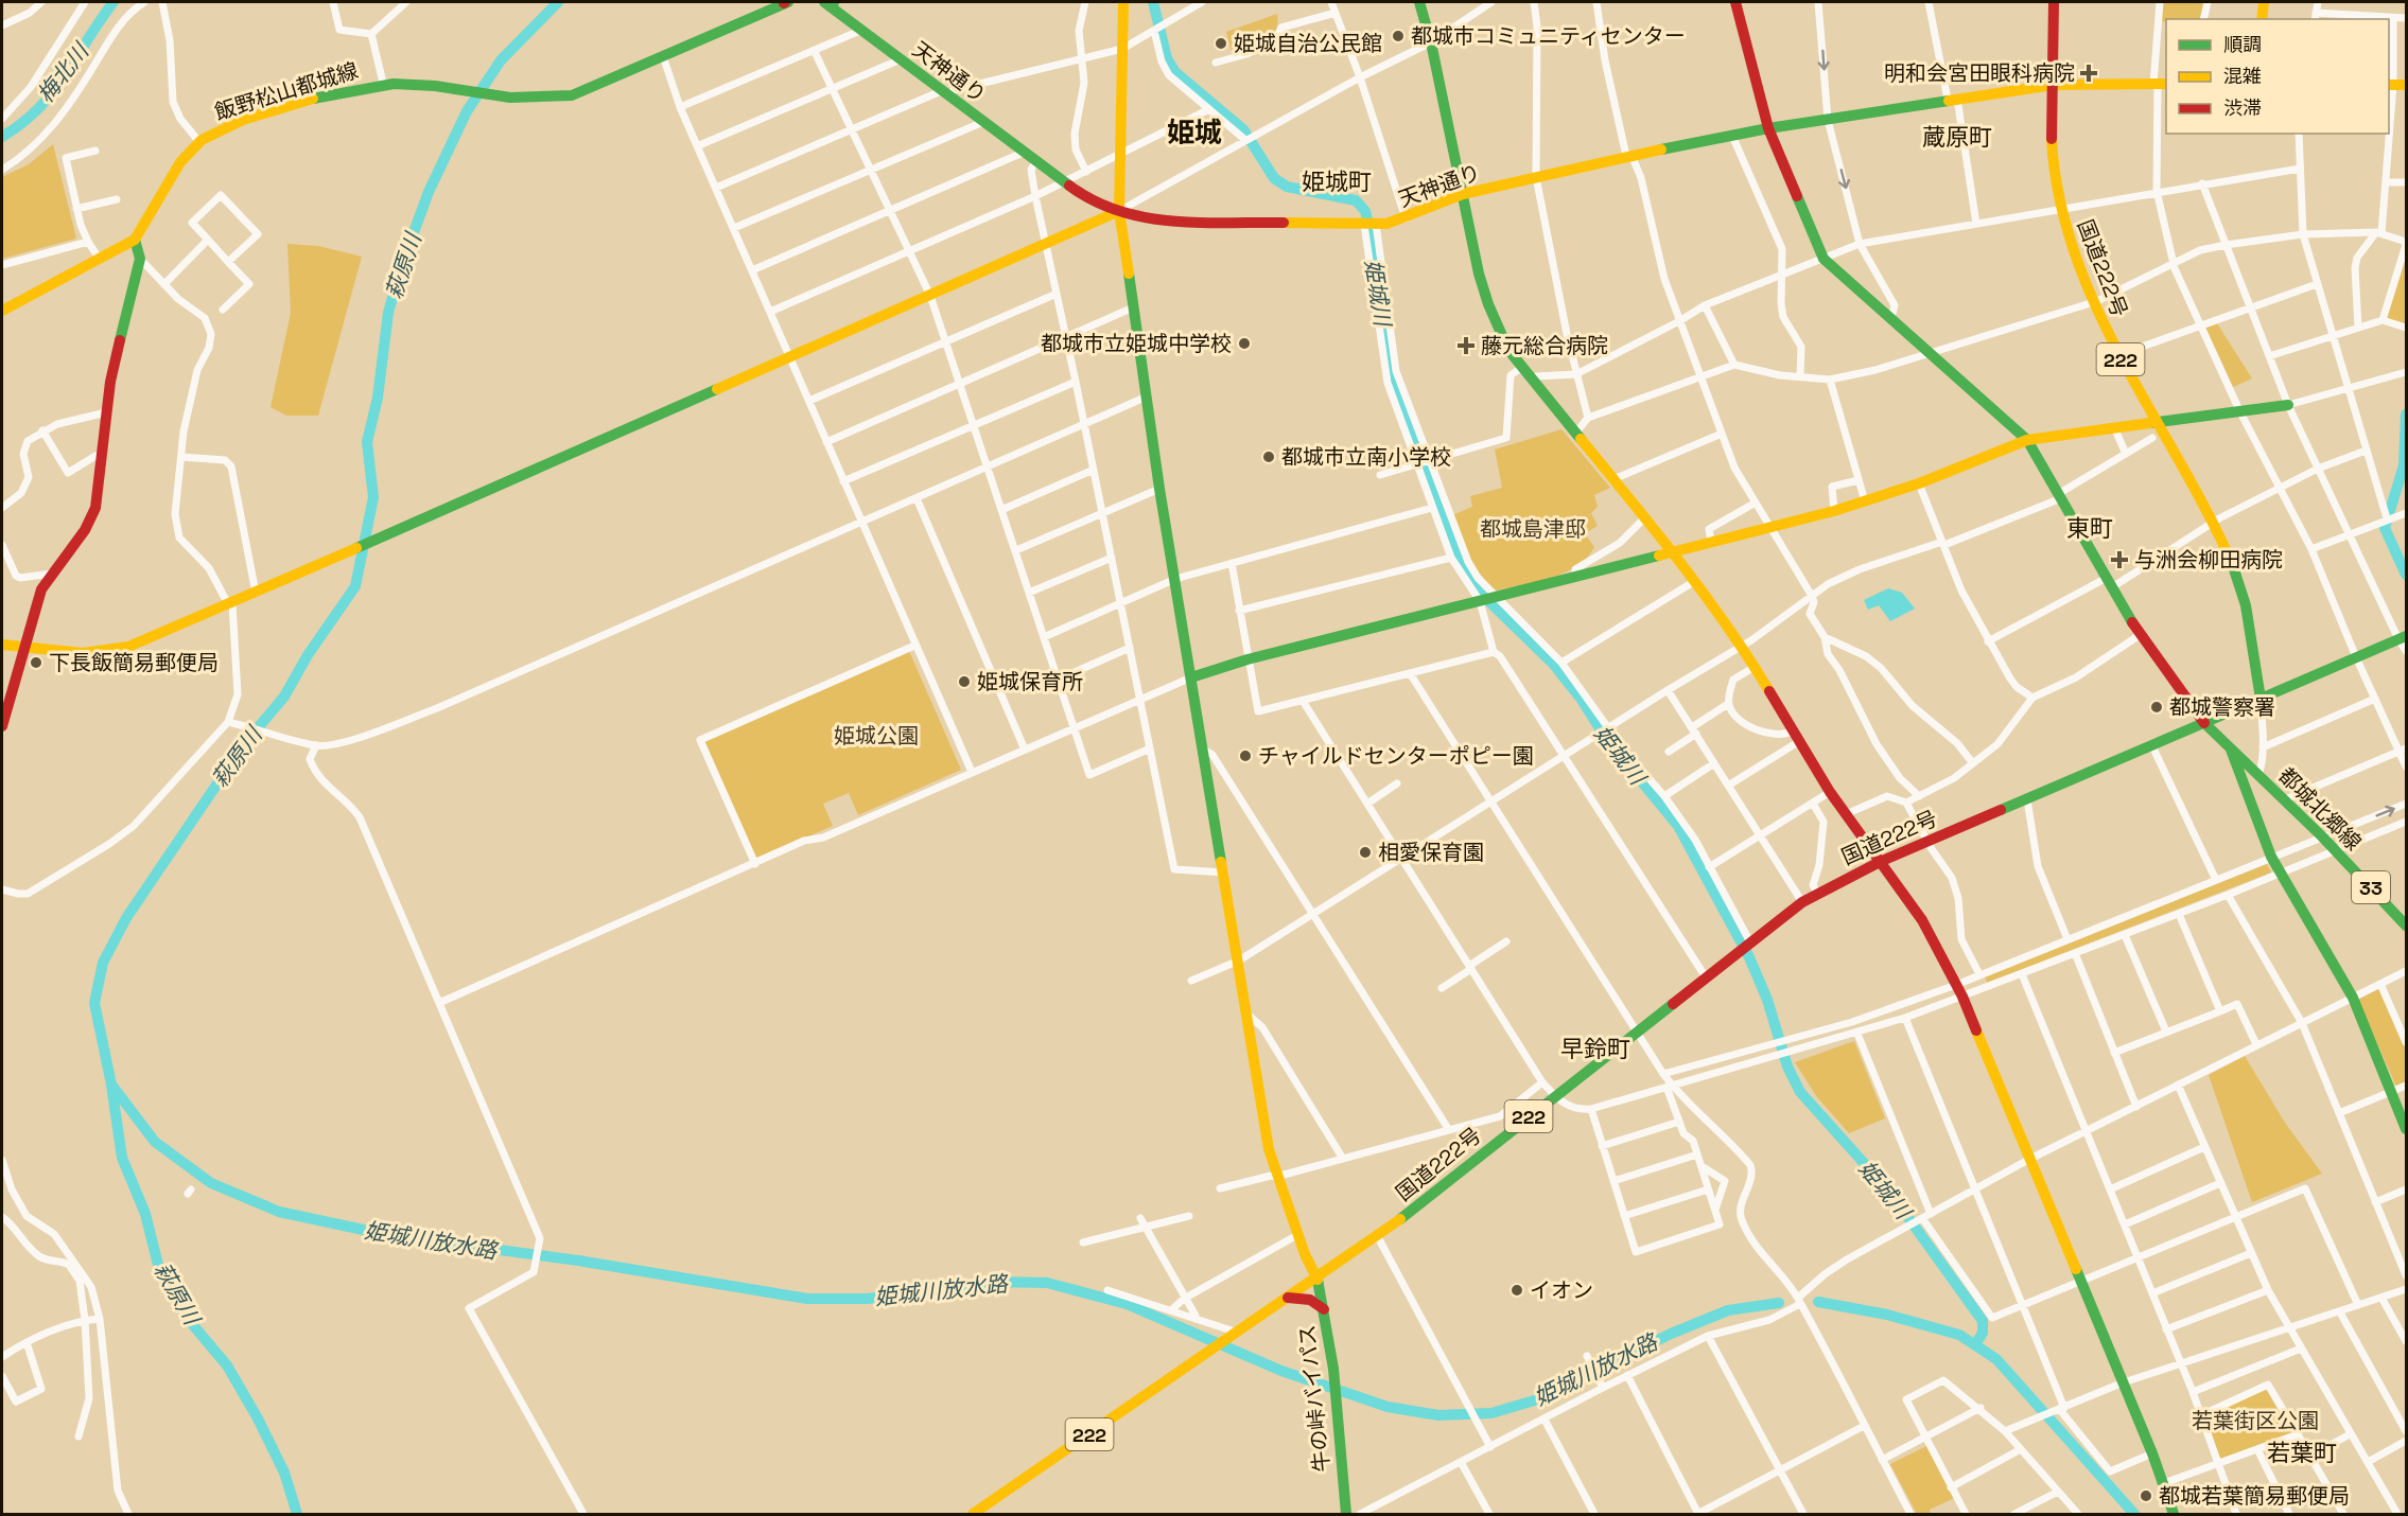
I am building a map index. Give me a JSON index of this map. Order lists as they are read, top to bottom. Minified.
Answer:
{"streets":{"main road":["天神通り","飯野松山都城線","国道222号","222","都城北郷線","33","牛の峠バイパス"]},"crossings":[["天神通り","国道222号"],["天神通り","牛の峠バイパス"],["国道222号","都城北郷線"],["国道222号","牛の峠バイパス"]],"districts":["姫城","蔵原町","姫城町","東町","早鈴町","若葉町"],"water":["梅北川","萩原川","姫城川","姫城川放水路"],"parks":["都城島津邸","姫城公園","若葉街区公園"],"places":{"other":["都城市コミュニティセンター","姫城自治公民館","都城市立姫城中学校","都城市立南小学校","下長飯簡易郵便局","姫城保育所","都城警察署","チャイルドセンターポピー園","相愛保育園","イオン","都城若葉簡易郵便局"],"health":["明和会宮田眼科病院","藤元総合病院","与洲会柳田病院"]},"legend":["順調","混雑","渋滞"]}
